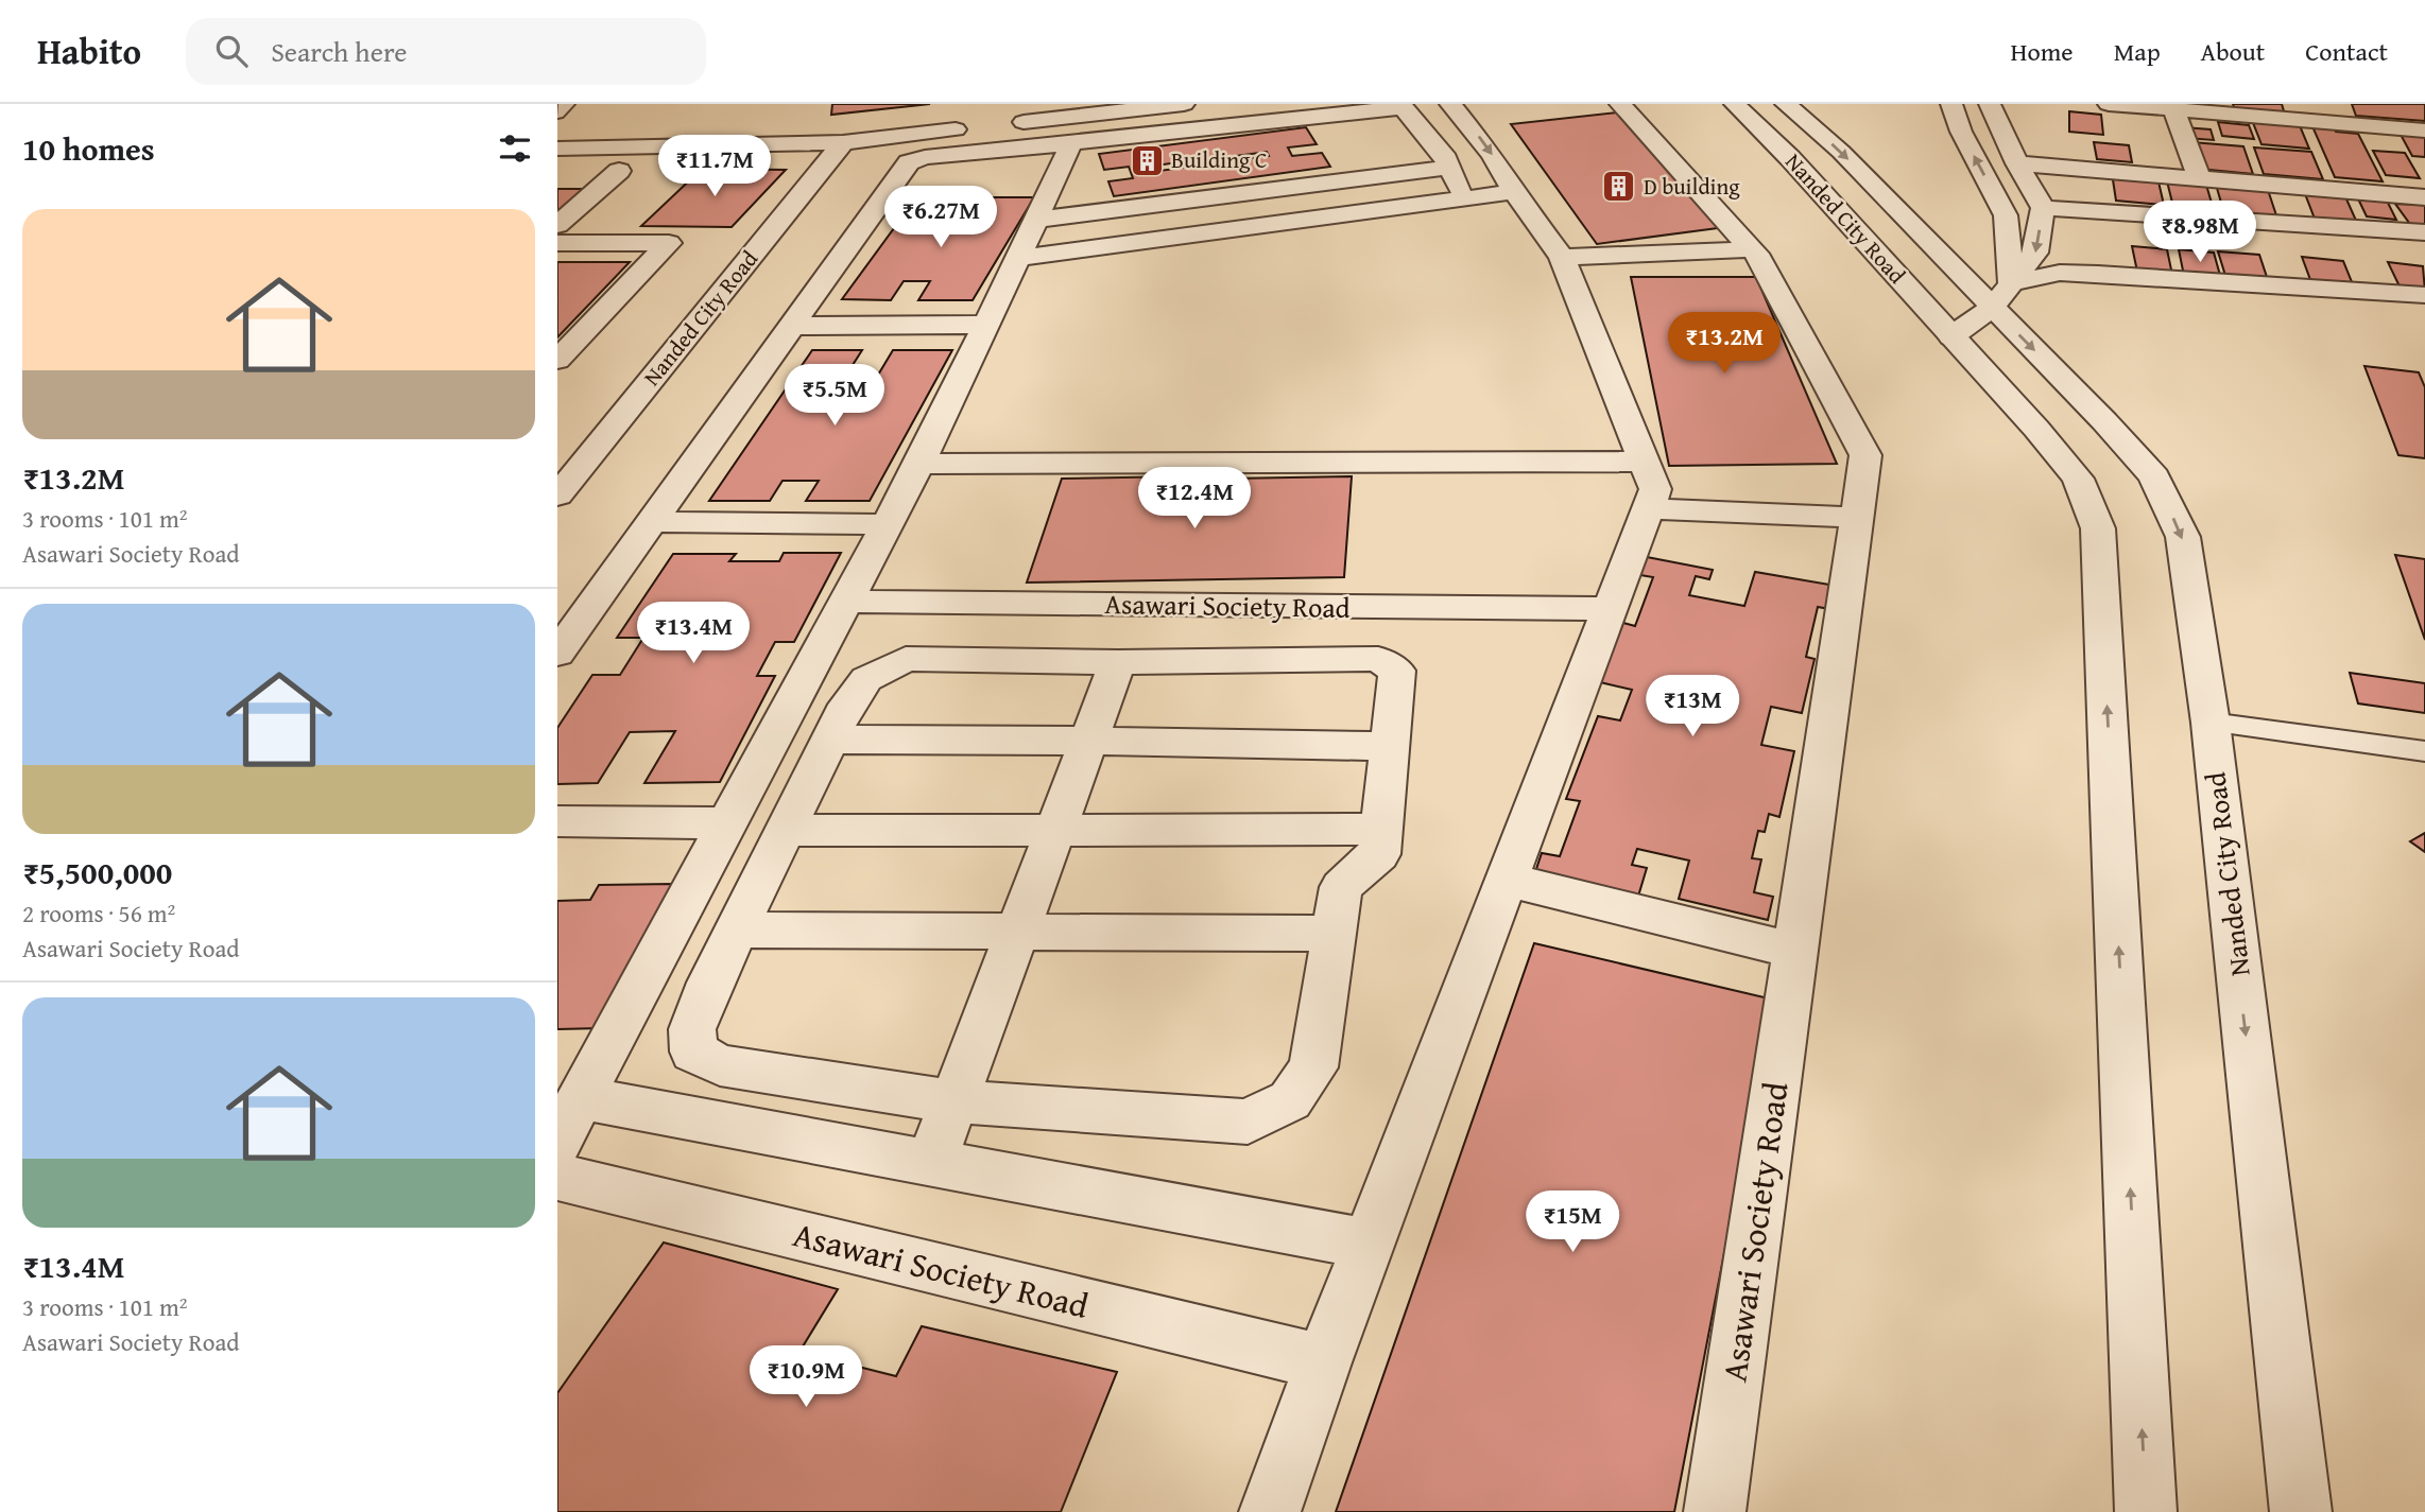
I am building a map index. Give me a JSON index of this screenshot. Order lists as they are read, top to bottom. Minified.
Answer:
{"streets":{"street":["Nanded City Road","Asawari Society Road"]},"places":{"building":["Building C","D building"]},"page":{"header":"Habito","search":"Search here","nav":["Home","Map","About","Contact"],"heading":"10 homes","price":["₹11.7M","₹6.27M","₹8.98M","₹13.2M","₹5.5M","₹12.4M","₹13.4M","₹13M","₹15M","₹10.9M"],"list":[{"name":"₹13.2M","note":"3 rooms · 101 m² · Asawari Society Road"},{"name":"₹5,500,000","note":"2 rooms · 56 m² · Asawari Society Road"},{"name":"₹13.4M","note":"3 rooms · 101 m² · Asawari Society Road"}]}}
